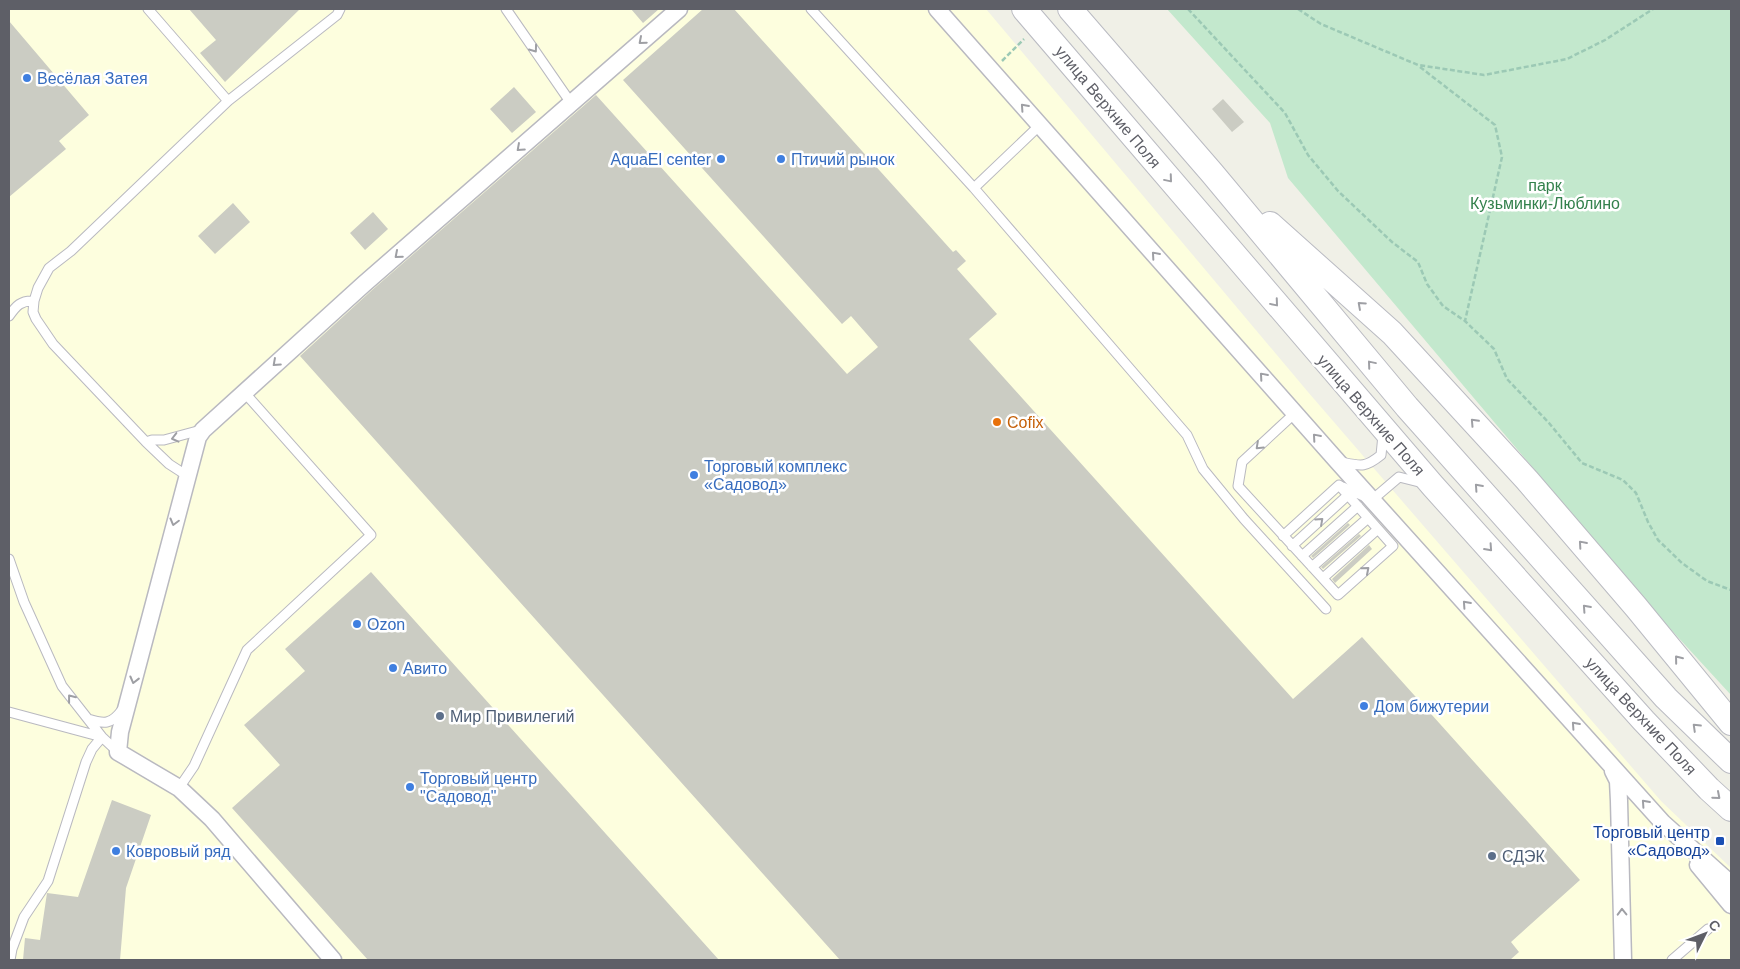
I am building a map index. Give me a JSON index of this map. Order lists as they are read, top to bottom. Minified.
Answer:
{"streets":{"main road":["улица Верхние Поля"]},"parks":["парк Кузьминки-Люблино"],"places":{"other":["Весёлая Затея","AquaEl center","Птичий рынок","Cofix","Торговый комплекс «Садовод»","Ozon","Авито","Дом бижутерии","Мир Привилегий","Торговый центр \"Садовод\"","Ковровый ряд","СДЭК"],"transit":["Торговый центр «Садовод»"]},"north":"top right"}
